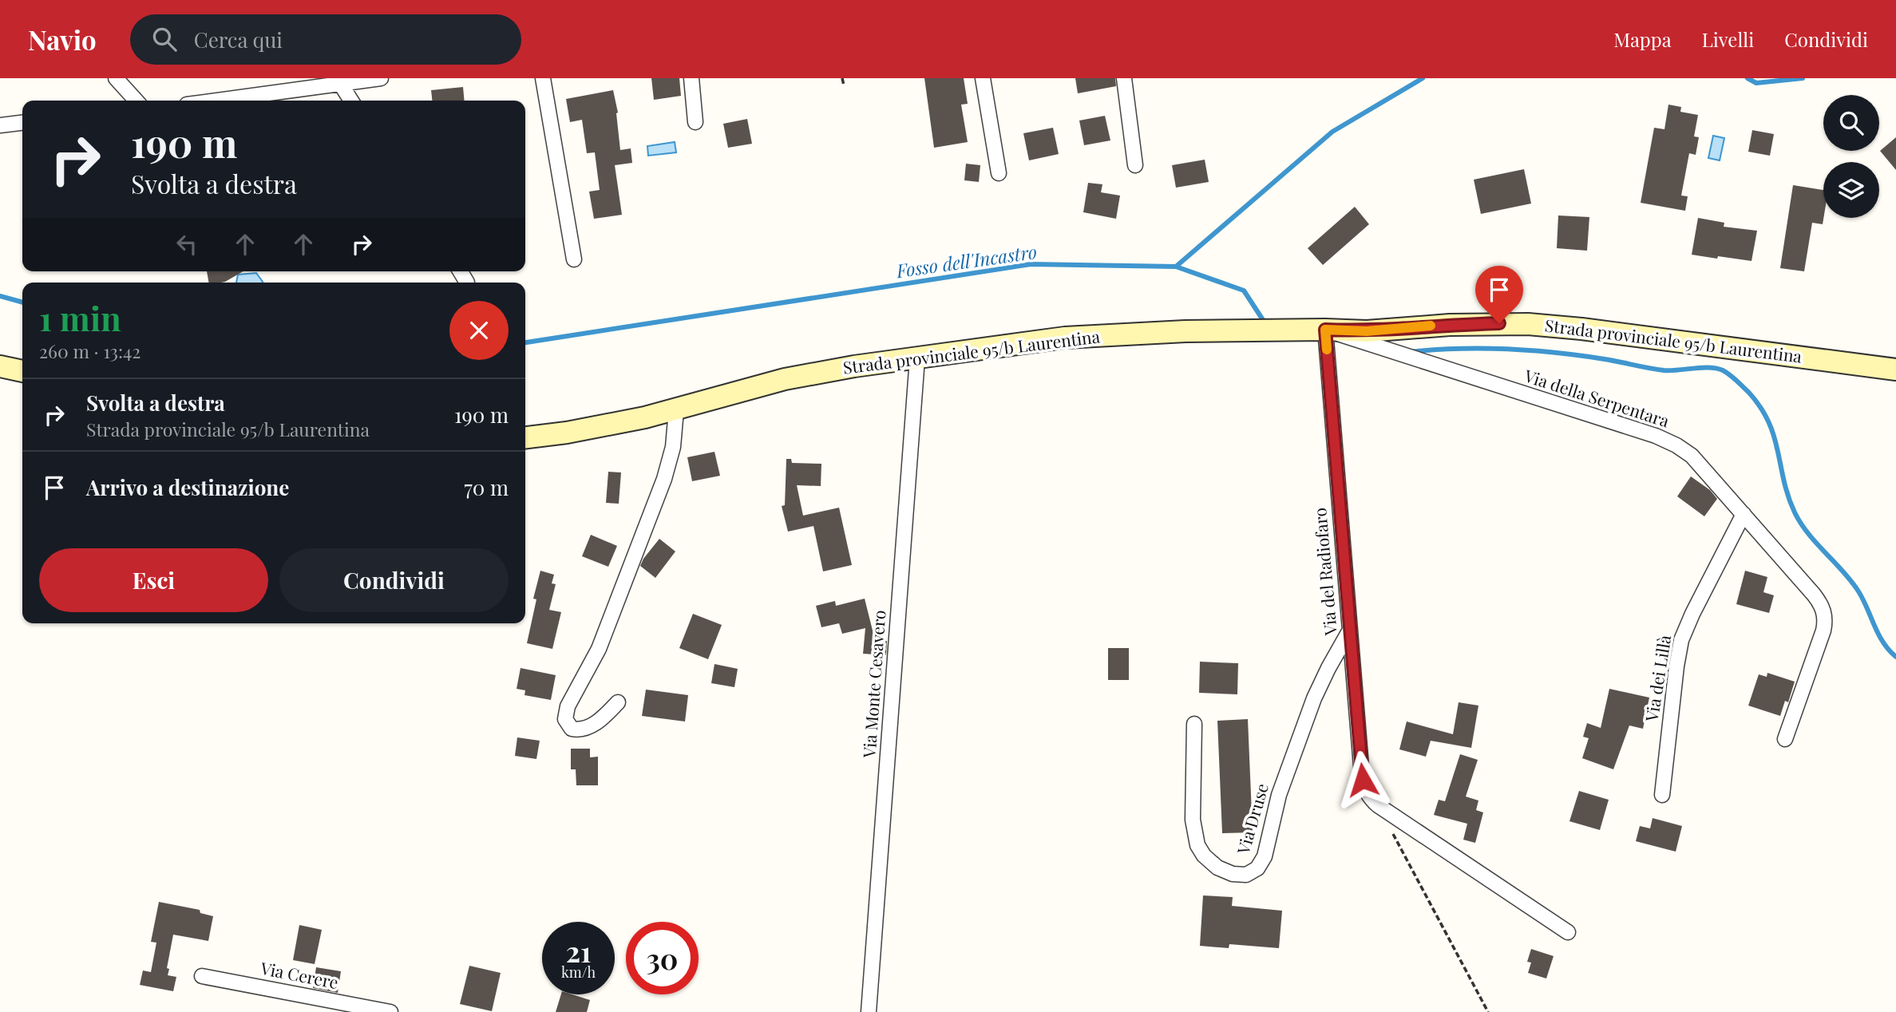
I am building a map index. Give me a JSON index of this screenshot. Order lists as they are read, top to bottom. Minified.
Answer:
{"streets":{"main road":["Strada provinciale 95/b Laurentina"],"street":["Via della Serpentara","Via del Radiofaro","Via dei Lillà","Via Monte Cesavero","Via Druse","Via Cerere"]},"crossings":[["Strada provinciale 95/b Laurentina","Via della Serpentara"],["Strada provinciale 95/b Laurentina","Via del Radiofaro"],["Strada provinciale 95/b Laurentina","Via Monte Cesavero"],["Via della Serpentara","Via del Radiofaro"],["Via della Serpentara","Via dei Lillà"],["Via del Radiofaro","Via Druse"]],"water":["Fosso dell'Incastro"],"page":{"header":"Navio","search":"Cerca qui","nav":["Mappa","Livelli","Condividi"],"turn":["190 m","Svolta a destra"],"heading":["1 min","260 m · 13:42"],"list":[{"name":"Svolta a destra","note":"Strada provinciale 95/b Laurentina","value":"190 m"},{"name":"Arrivo a destinazione","value":"70 m"}],"buttons":["Esci","Condividi"],"speed":"21 km/h","limit":"30"}}
